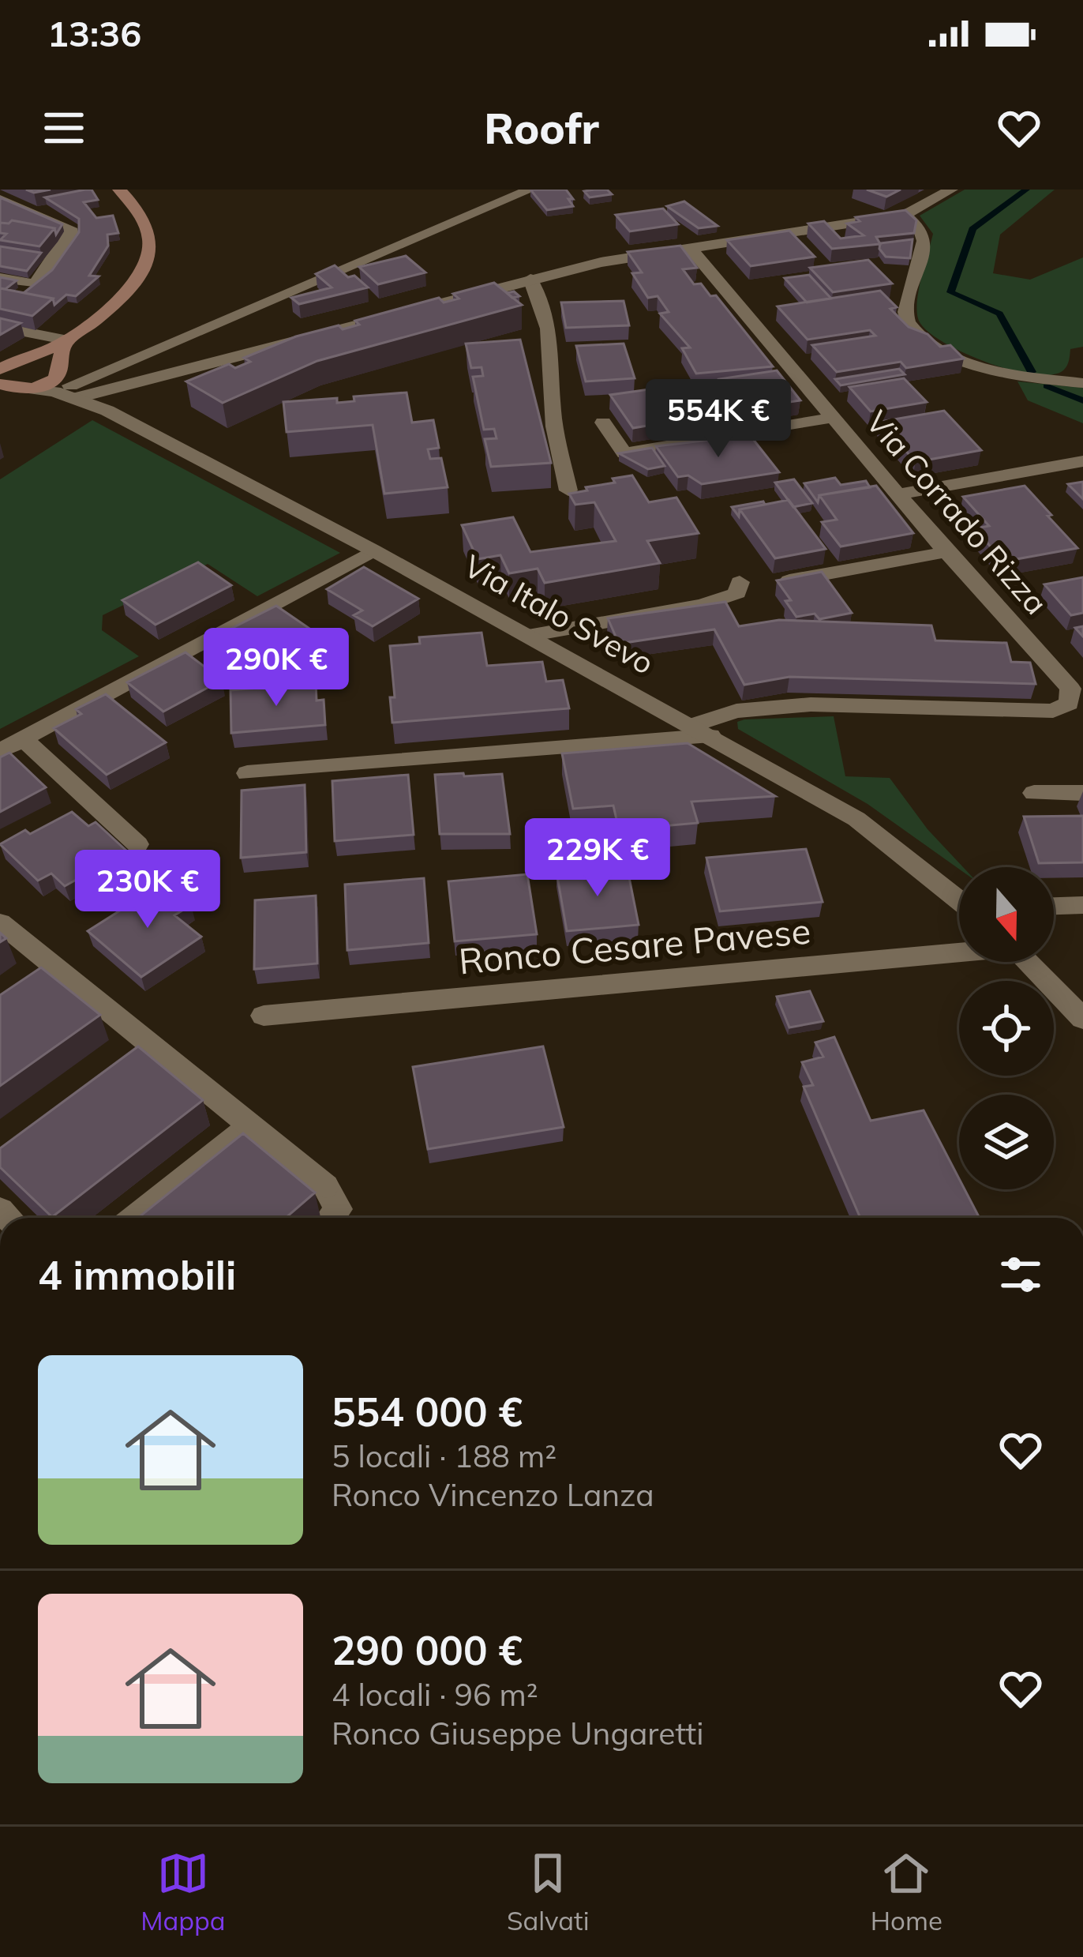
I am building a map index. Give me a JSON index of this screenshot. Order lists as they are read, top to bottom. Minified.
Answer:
{"streets":{"street":["Via Corrado Rizza","Via Italo Svevo","Ronco Cesare Pavese"]},"crossings":[["Via Corrado Rizza","Via Italo Svevo"]],"north":"bottom","page":{"status":"13:36","header":"Roofr","price":["554K €","290K €","229K €","230K €"],"heading":"4 immobili","list":[{"name":"554 000 €","note":"5 locali · 188 m² · Ronco Vincenzo Lanza"},{"name":"290 000 €","note":"4 locali · 96 m² · Ronco Giuseppe Ungaretti"}],"tabs":["Mappa","Salvati","Home"]}}
